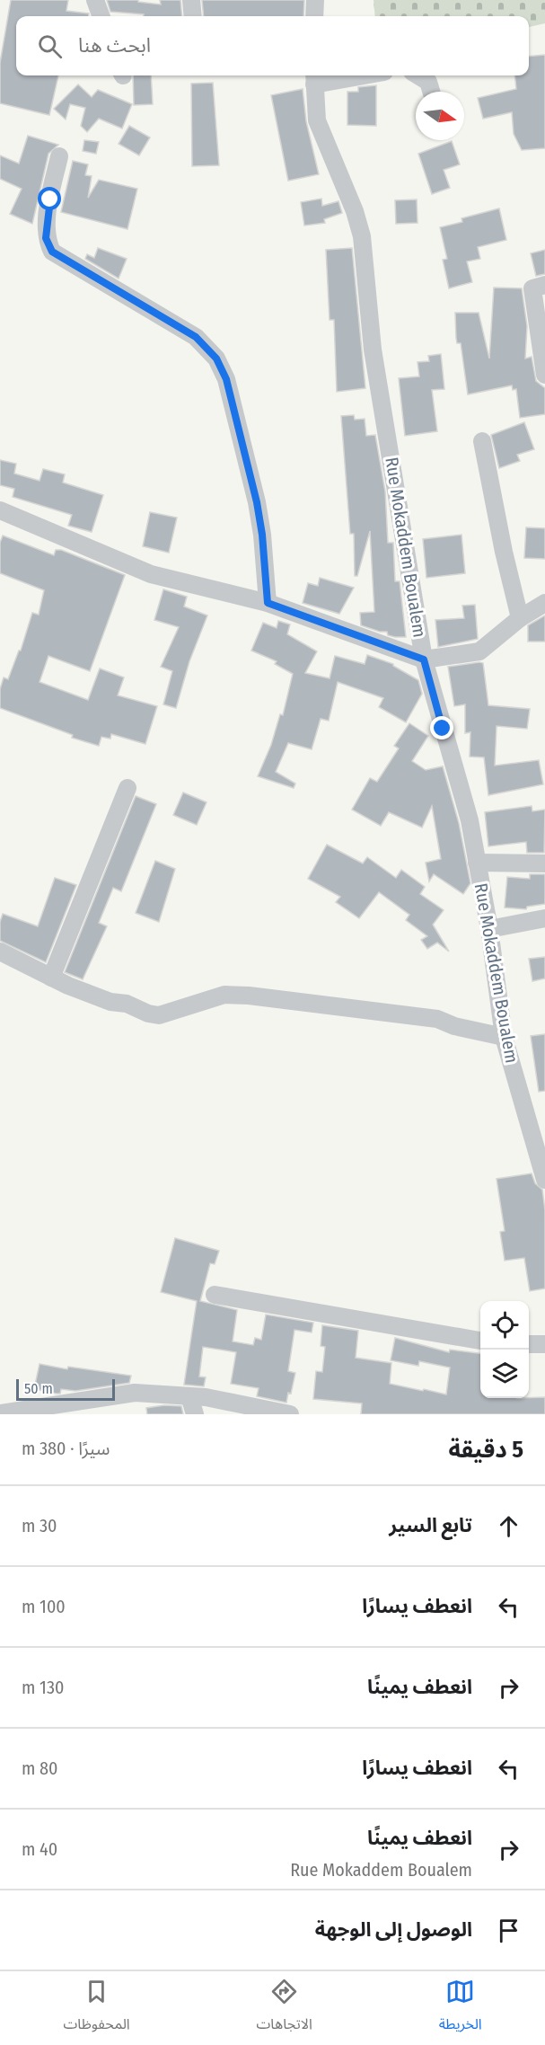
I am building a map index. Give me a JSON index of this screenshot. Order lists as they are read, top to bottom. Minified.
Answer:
{"streets":{"street":["Rue Mokaddem Boualem"]},"scale_bar":"50 m","north":"right","page":{"search":"ابحث هنا","scale":"50 m","heading":["5 دقيقة","سيرًا · 380 m"],"list":[["تابع السير","30 m"],["انعطف يسارًا","100 m"],["انعطف يمينًا","130 m"],["انعطف يسارًا","80 m"],["انعطف يمينًا","Rue Mokaddem Boualem","40 m"],"الوصول إلى الوجهة"],"nav":["الخريطة","الاتجاهات","المحفوظات"]}}
